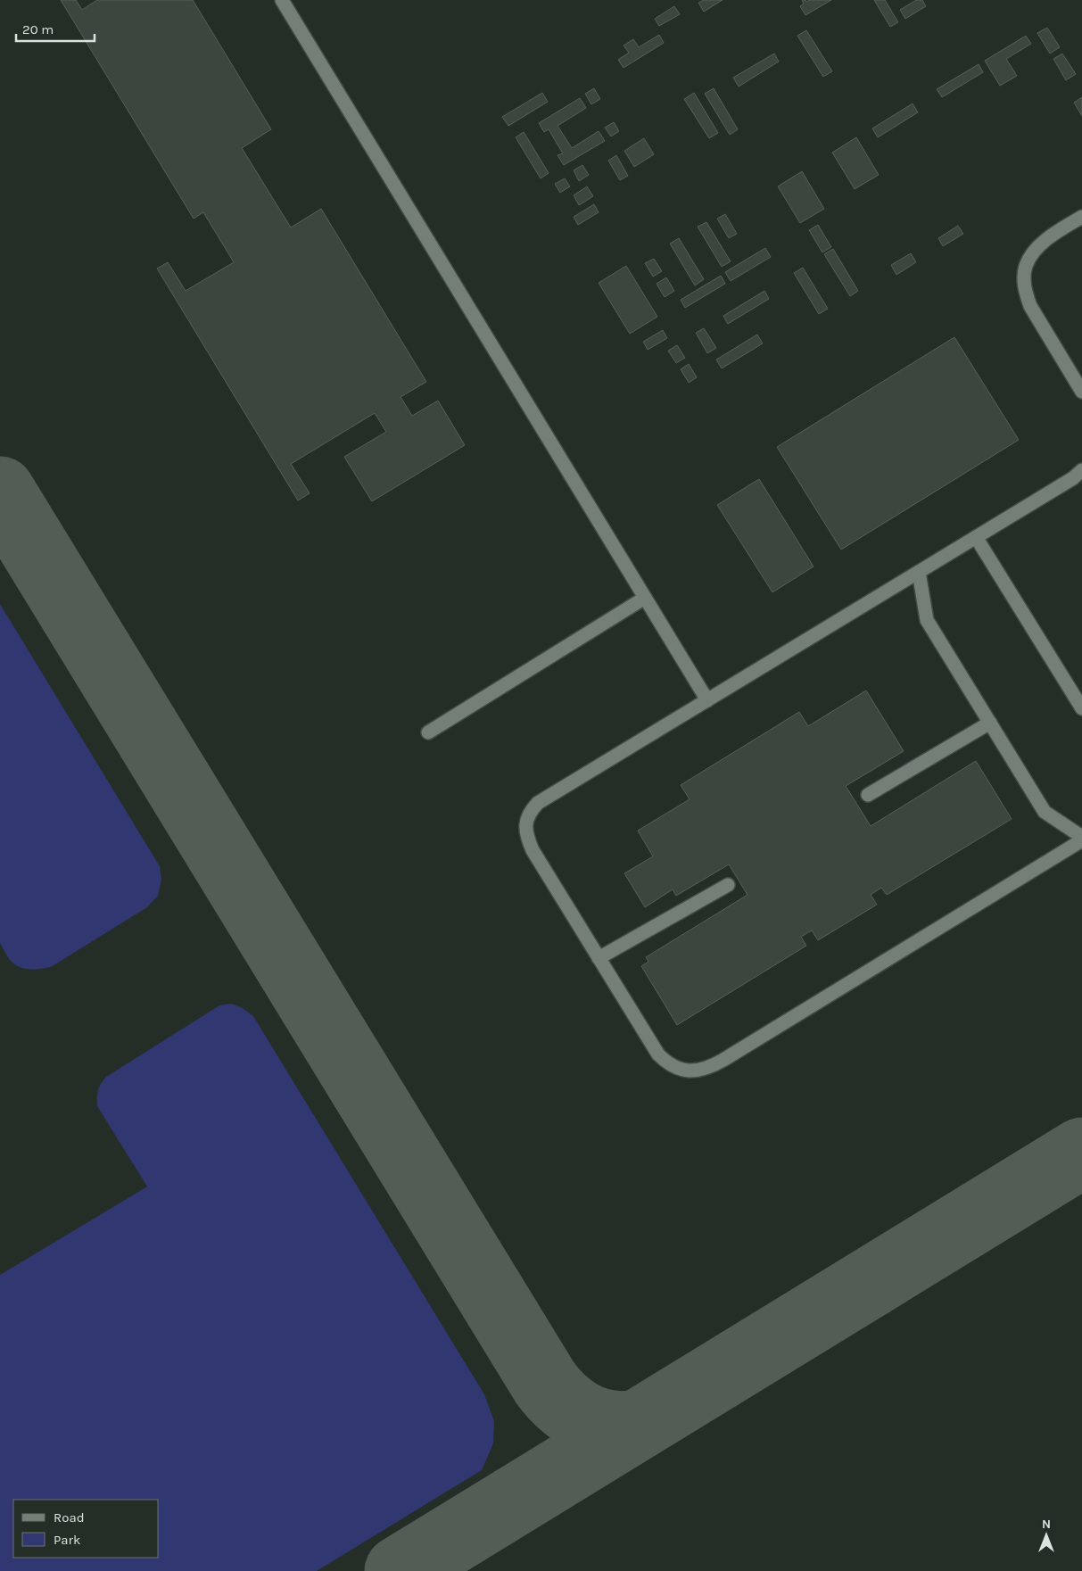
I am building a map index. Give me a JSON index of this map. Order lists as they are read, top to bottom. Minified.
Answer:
{"legend":["Road","Park"],"scale_bar":"20 m","north":"top"}
